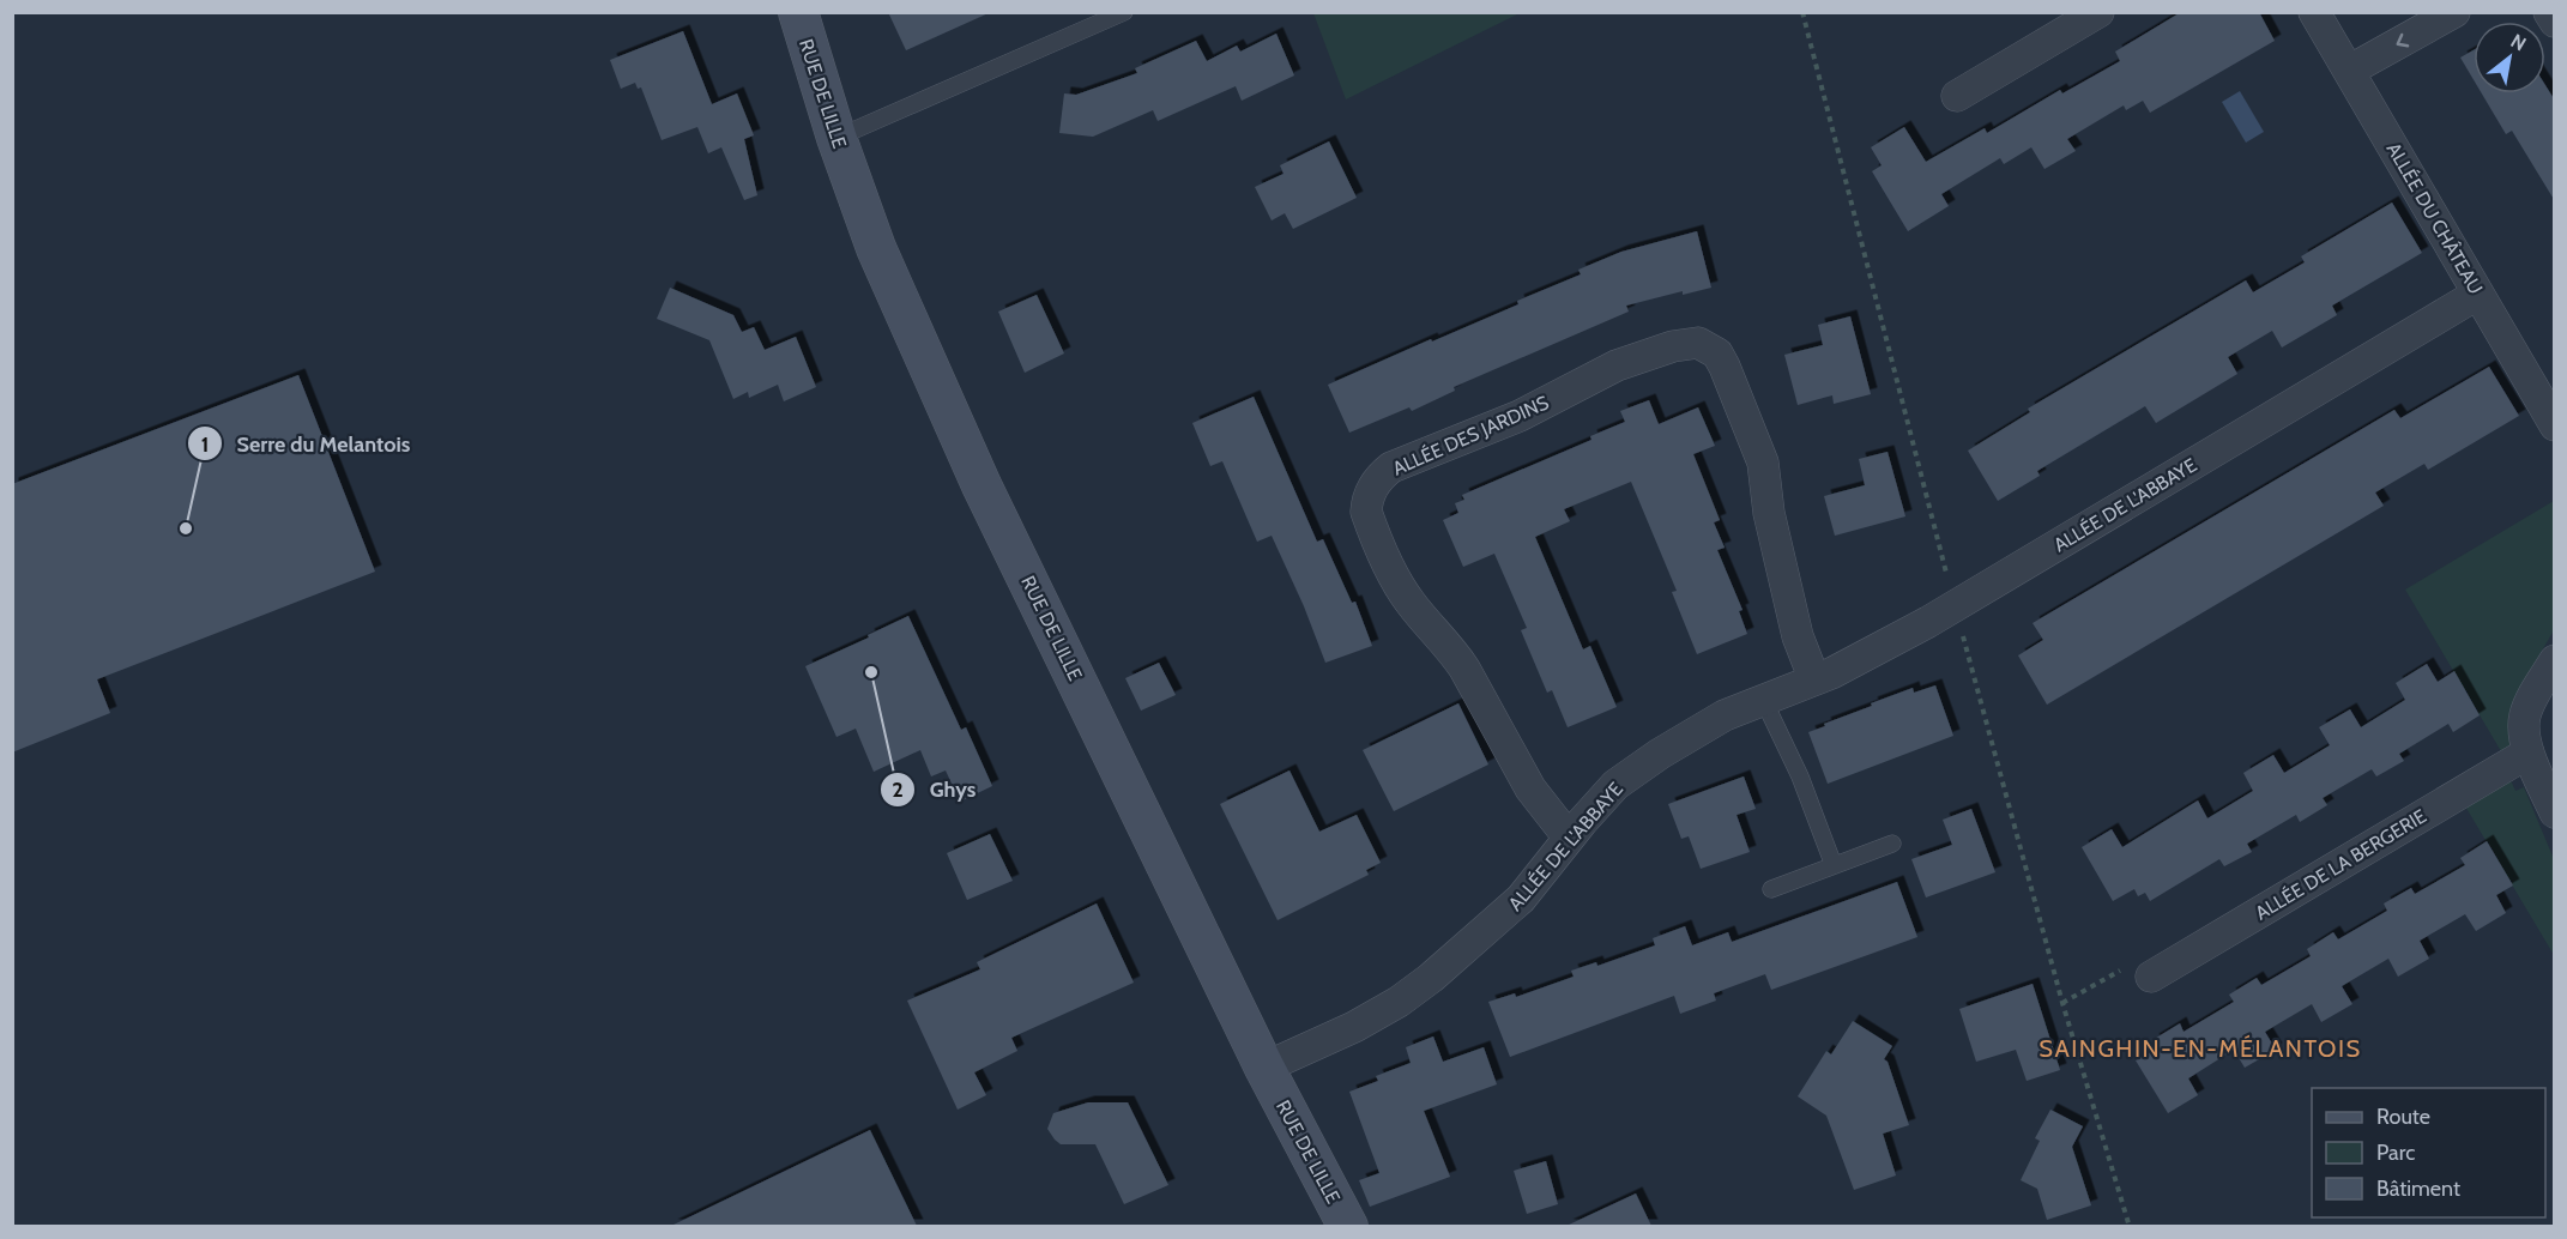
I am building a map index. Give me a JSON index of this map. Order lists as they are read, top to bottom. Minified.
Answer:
{"streets":{"main road":["RUE DE LILLE"],"street":["ALLÉE DU CHÂTEAU","ALLÉE DES JARDINS","ALLÉE DE L'ABBAYE","ALLÉE DE LA BERGERIE"]},"crossings":[["RUE DE LILLE","ALLÉE DE L'ABBAYE"],["ALLÉE DU CHÂTEAU","ALLÉE DE L'ABBAYE"],["ALLÉE DES JARDINS","ALLÉE DE L'ABBAYE"]],"districts":["SAINGHIN-EN-MÉLANTOIS"],"places":["Serre du Melantois","Ghys"],"legend":["Route","Parc","Bâtiment"],"north":"top right"}
